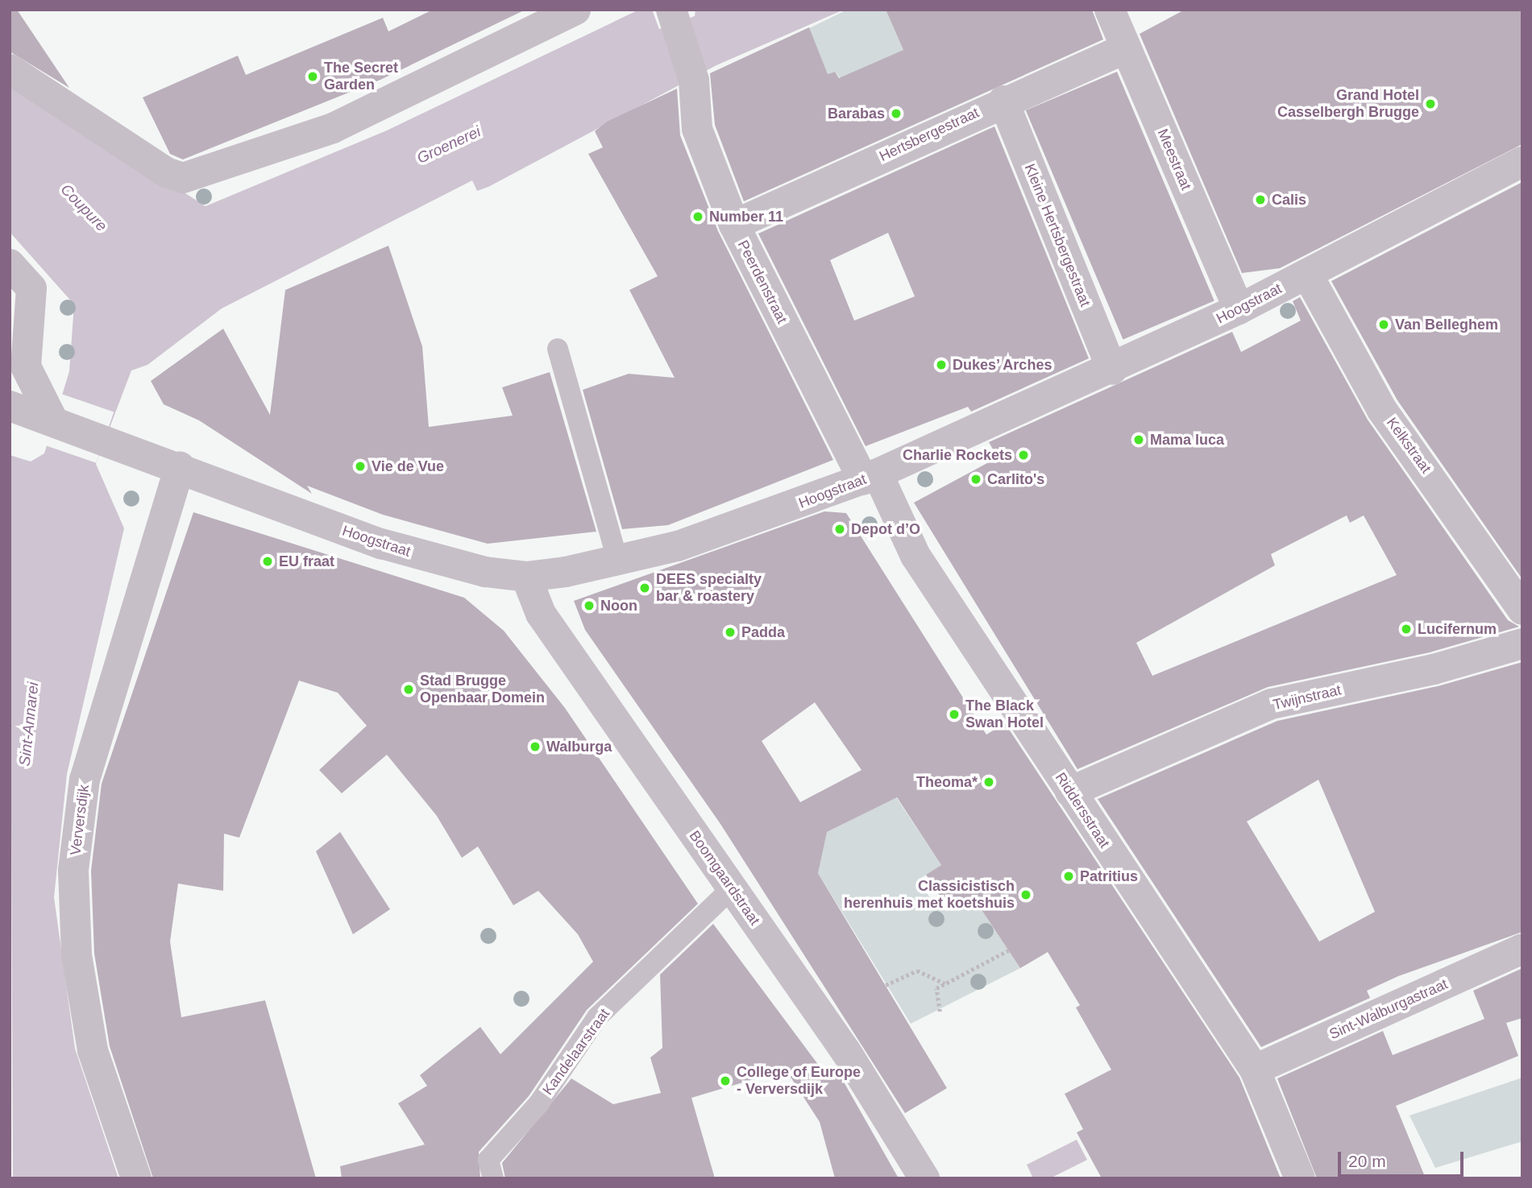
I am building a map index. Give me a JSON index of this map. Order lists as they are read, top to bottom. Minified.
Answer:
{"streets":{"street":["Hertsbergestraat","Meestraat","Kleine Hertsbergestraat","Peerdenstraat","Hoogstraat","Kelkstraat","Twijnstraat","Riddersstraat","Verversdijk","Boomgaardstraat","Sint-Walburgastraat"],"lane":["Kandelaarstraat"]},"crossings":[["Hertsbergestraat","Meestraat"],["Hertsbergestraat","Kleine Hertsbergestraat"],["Hertsbergestraat","Peerdenstraat"],["Meestraat","Hoogstraat"],["Kleine Hertsbergestraat","Hoogstraat"],["Peerdenstraat","Hoogstraat"],["Peerdenstraat","Riddersstraat"],["Hoogstraat","Kelkstraat"],["Hoogstraat","Riddersstraat"],["Hoogstraat","Verversdijk"],["Hoogstraat","Boomgaardstraat"],["Twijnstraat","Riddersstraat"],["Riddersstraat","Sint-Walburgastraat"],["Boomgaardstraat","Kandelaarstraat"]],"water":["Groenerei","Coupure","Sint-Annarei"],"places":["The Secret Garden","Grand Hotel Casselbergh Brugge","Barabas","Calis","Number 11","Van Belleghem","Dukes’ Arches","Mama luca","Charlie Rockets","Vie de Vue","Carlito's","Depot d’O","EU fraat","DEES specialty bar & roastery","Noon","Lucifernum","Padda","Stad Brugge Openbaar Domein","The Black Swan Hotel","Walburga","Theoma*","Patritius","Classicistisch herenhuis met koetshuis","College of Europe - Verversdijk"],"scale_bar":"20 m"}
